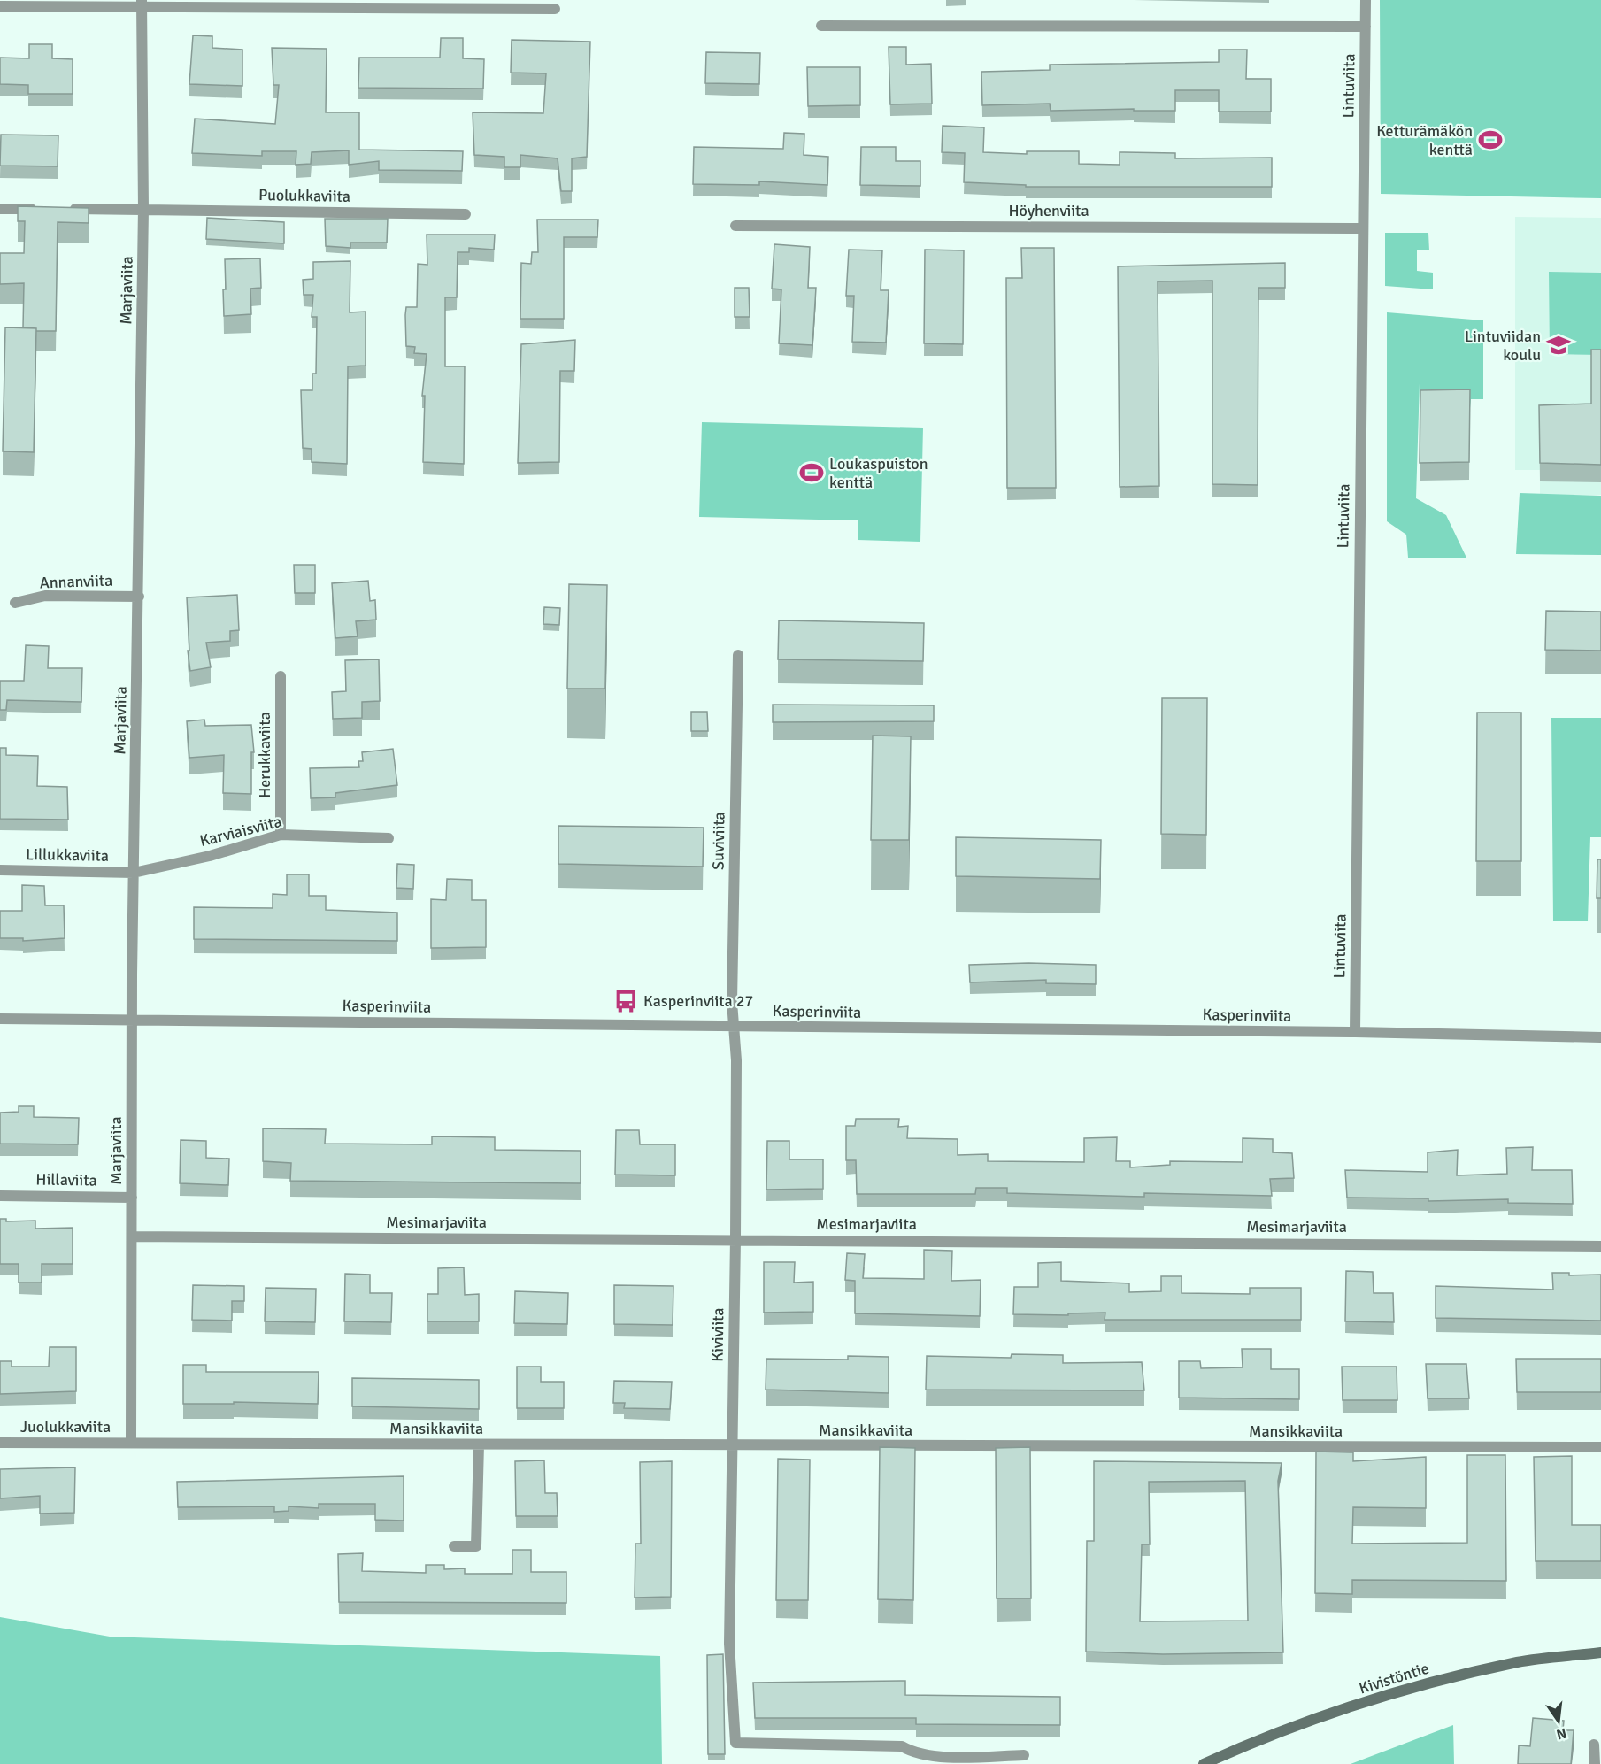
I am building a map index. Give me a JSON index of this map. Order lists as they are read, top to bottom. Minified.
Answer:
{"streets":{"main road":["Kivistöntie"],"street":["Lintuviita","Puolukkaviita","Höyhenviita","Marjaviita","Annanviita","Herukkaviita","Karviaisviita","Suviviita","Lillukkaviita","Kasperinviita","Hillaviita","Mesimarjaviita","Kiviviita","Juolukkaviita","Mansikkaviita"]},"crossings":[["Lintuviita","Höyhenviita"],["Lintuviita","Kasperinviita"],["Puolukkaviita","Marjaviita"],["Marjaviita","Annanviita"],["Marjaviita","Karviaisviita"],["Marjaviita","Lillukkaviita"],["Marjaviita","Kasperinviita"],["Marjaviita","Hillaviita"],["Marjaviita","Mesimarjaviita"],["Marjaviita","Juolukkaviita"],["Marjaviita","Mansikkaviita"],["Herukkaviita","Karviaisviita"],["Karviaisviita","Lillukkaviita"],["Suviviita","Kasperinviita"],["Suviviita","Kiviviita"],["Kasperinviita","Kiviviita"],["Mesimarjaviita","Kiviviita"],["Kiviviita","Mansikkaviita"],["Juolukkaviita","Mansikkaviita"]],"places":{"sports":["Ketturämäkön kenttä","Loukaspuiston kenttä"],"school or university":["Lintuviidan koulu"],"bus stop":["Kasperinviita 27"]},"north":"bottom"}
